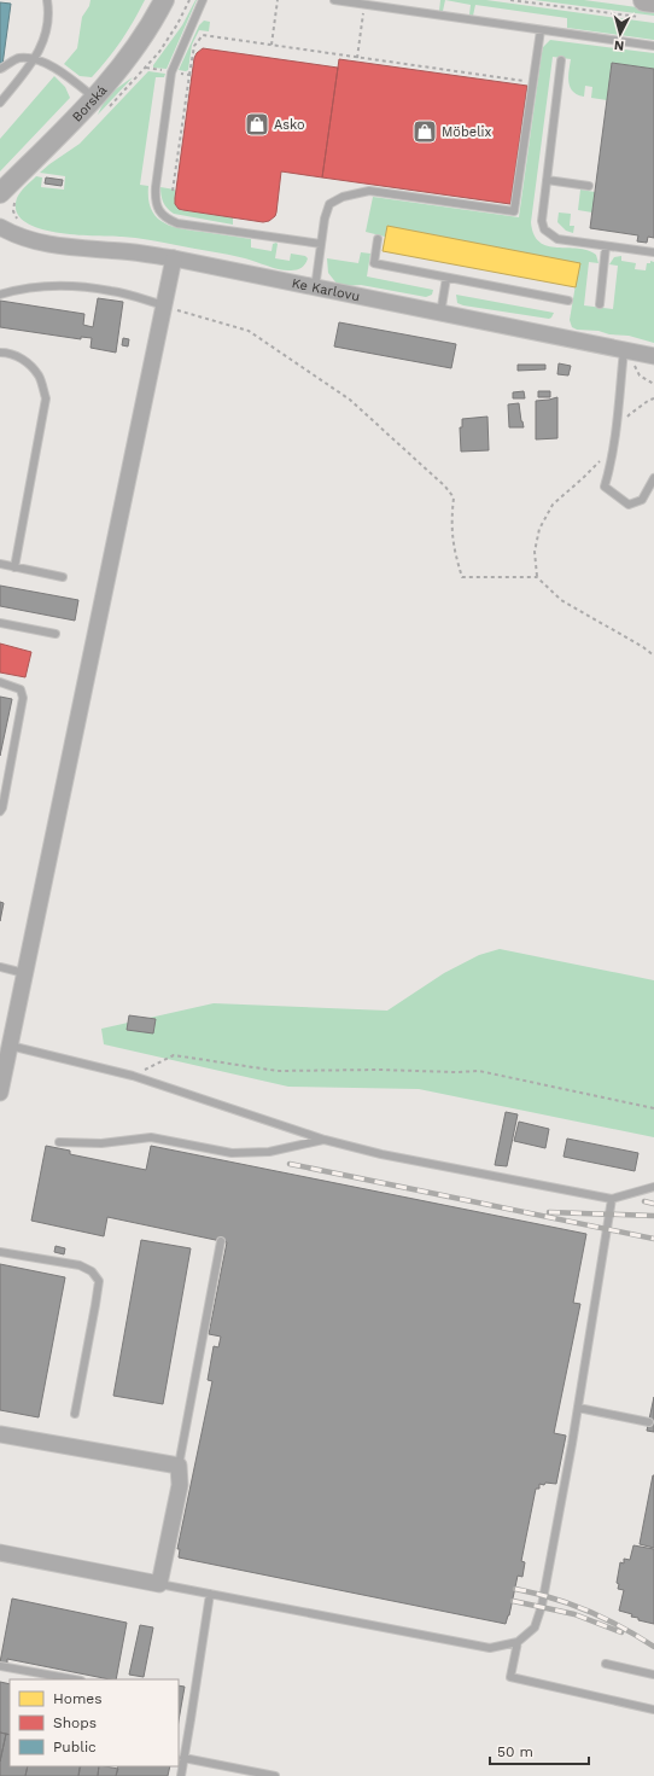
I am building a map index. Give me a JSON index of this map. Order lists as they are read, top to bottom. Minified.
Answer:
{"streets":{"street":["Borská","Ke Karlovu"]},"places":{"shop":["Asko","Möbelix"]},"legend":["Homes","Shops","Public"],"scale_bar":"50 m","north":"bottom"}
